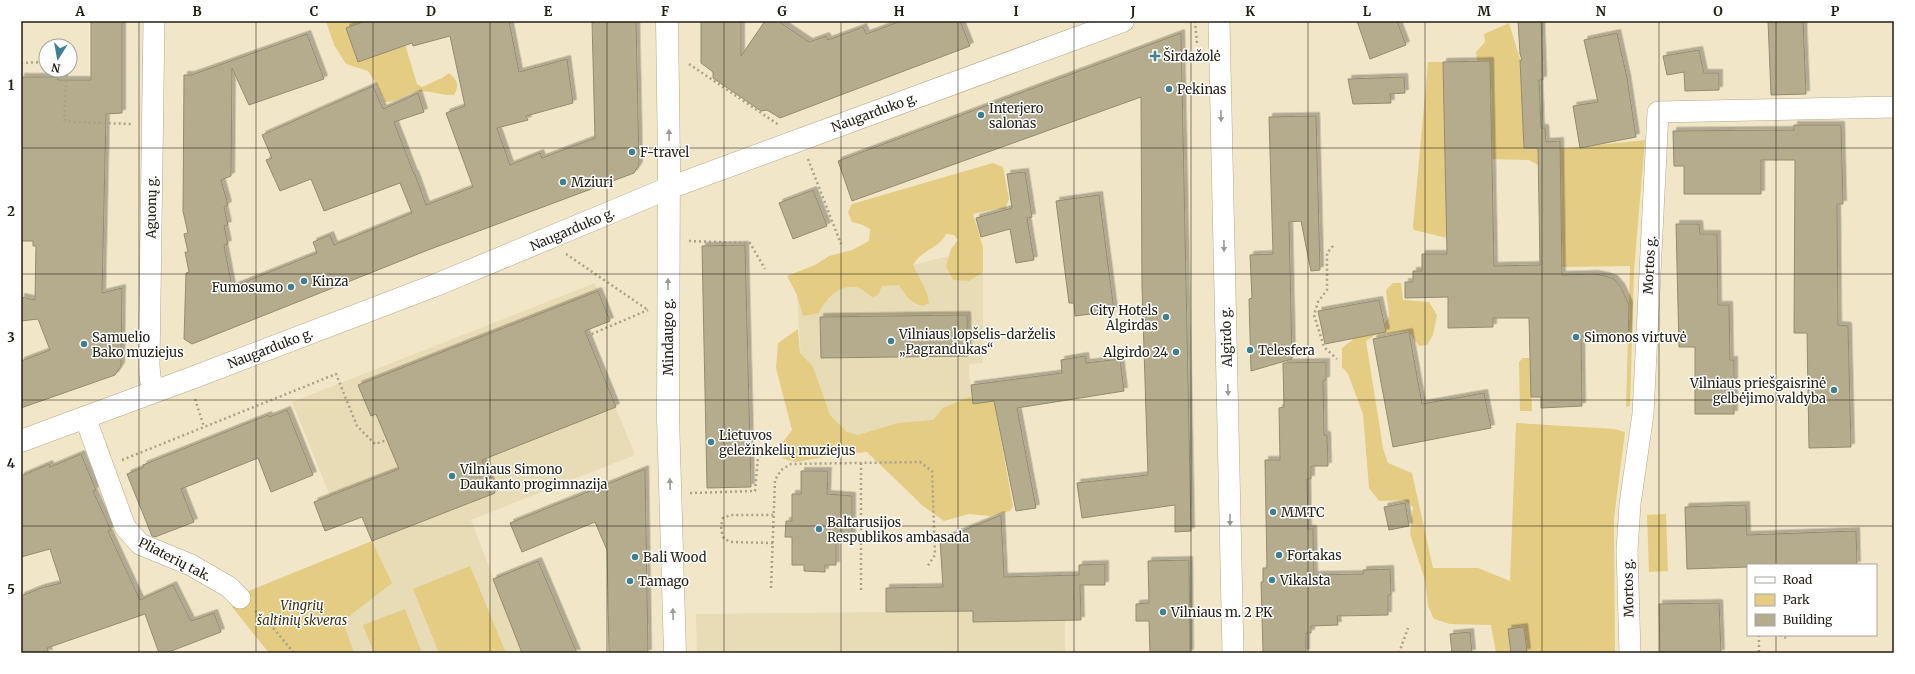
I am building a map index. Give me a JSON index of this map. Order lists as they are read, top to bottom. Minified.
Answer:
{"streets":{"main road":["Naugarduko g.","Mindaugo g."],"street":["Aguonų g.","Mortos g.","Algirdo g.","Pliaterių tak."]},"crossings":[["Naugarduko g.","Aguonų g."],["Naugarduko g.","Mindaugo g."],["Naugarduko g.","Pliaterių tak."]],"one_way":["Mindaugo g.","Algirdo g."],"parks":["Vingrių šaltinių skveras"],"places":{"health":["Širdažolė"],"other":["Pekinas","Interjero salonas","F-travel","Mziuri","Kinza","Fumosumo","City Hotels Algirdas","Simonos virtuvė","Vilniaus lopšelis-darželis „Pagrandukas“","Samuelio Bako muziejus","Telesfera","Algirdo 24","Vilniaus priešgaisrinė gelbėjimo valdyba","Lietuvos geležinkelių muziejus","Vilniaus Simono Daukanto progimnazija","MMTC","Baltarusijos Respublikos ambasada","Fortakas","Bali Wood","Vikalsta","Tamago","Vilniaus m. 2 PK"]},"legend":["Road","Park","Building"],"north":"bottom","grid":{"columns":["A","B","C","D","E","F","G","H","I","J","K","L","M","N","O","P"],"rows":["1","2","3","4","5"]}}
